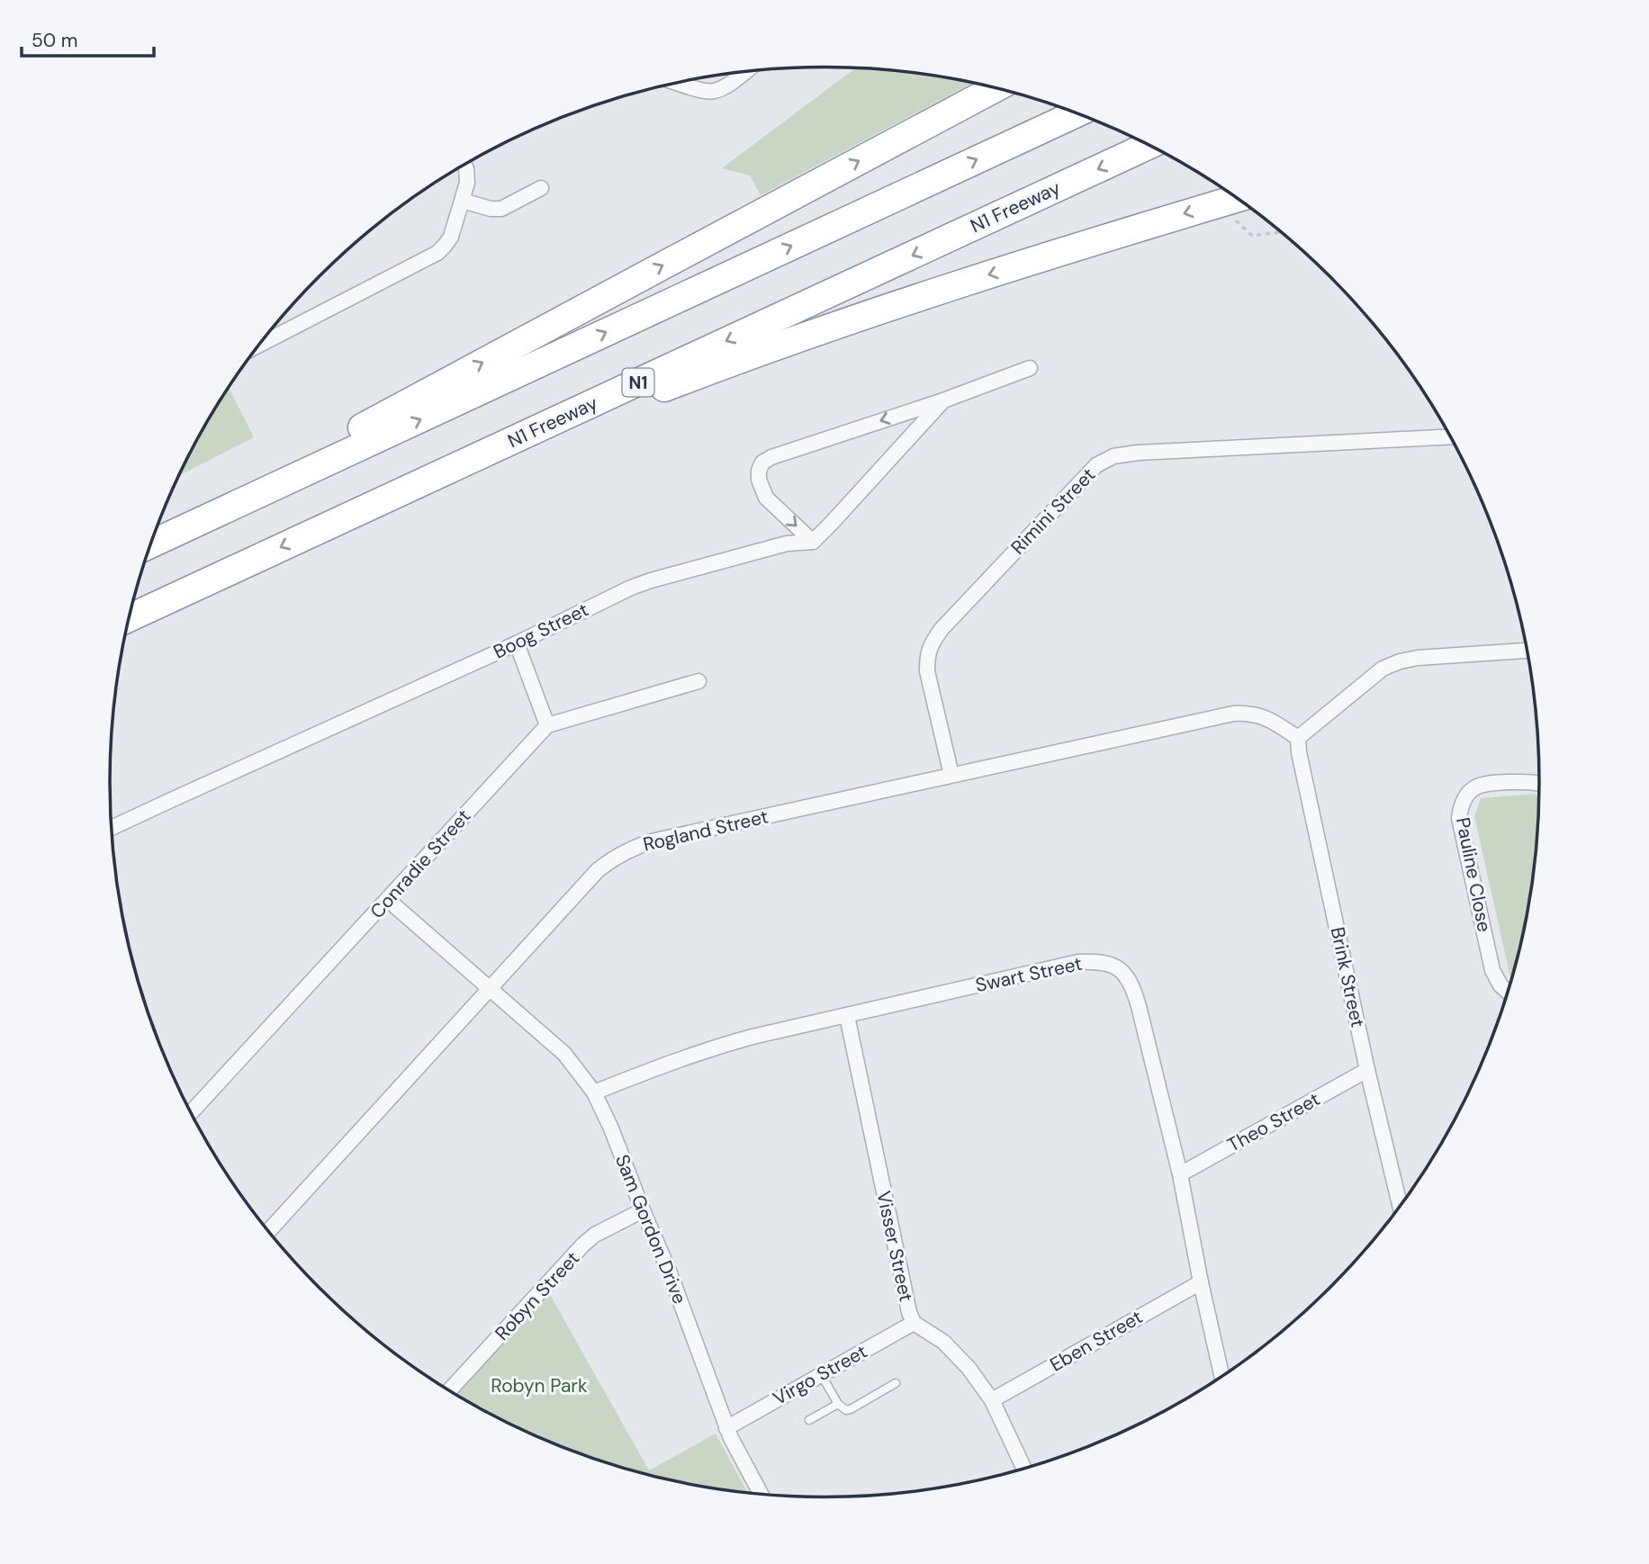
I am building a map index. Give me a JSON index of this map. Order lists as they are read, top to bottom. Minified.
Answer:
{"streets":{"highway":["N1 Freeway","N1"],"street":["Rimini Street","Boog Street","Rogland Street","Conradie Street","Pauline Close","Swart Street","Brink Street","Theo Street","Sam Gordon Drive","Visser Street","Robyn Street","Eben Street","Virgo Street"]},"crossings":[["Rimini Street","Rogland Street"],["Rogland Street","Brink Street"],["Rogland Street","Sam Gordon Drive"],["Conradie Street","Sam Gordon Drive"],["Swart Street","Theo Street"],["Swart Street","Sam Gordon Drive"],["Swart Street","Visser Street"],["Swart Street","Eben Street"],["Brink Street","Theo Street"],["Sam Gordon Drive","Robyn Street"],["Sam Gordon Drive","Virgo Street"],["Visser Street","Eben Street"],["Visser Street","Virgo Street"]],"parks":["Robyn Park"],"scale_bar":"50 m"}
